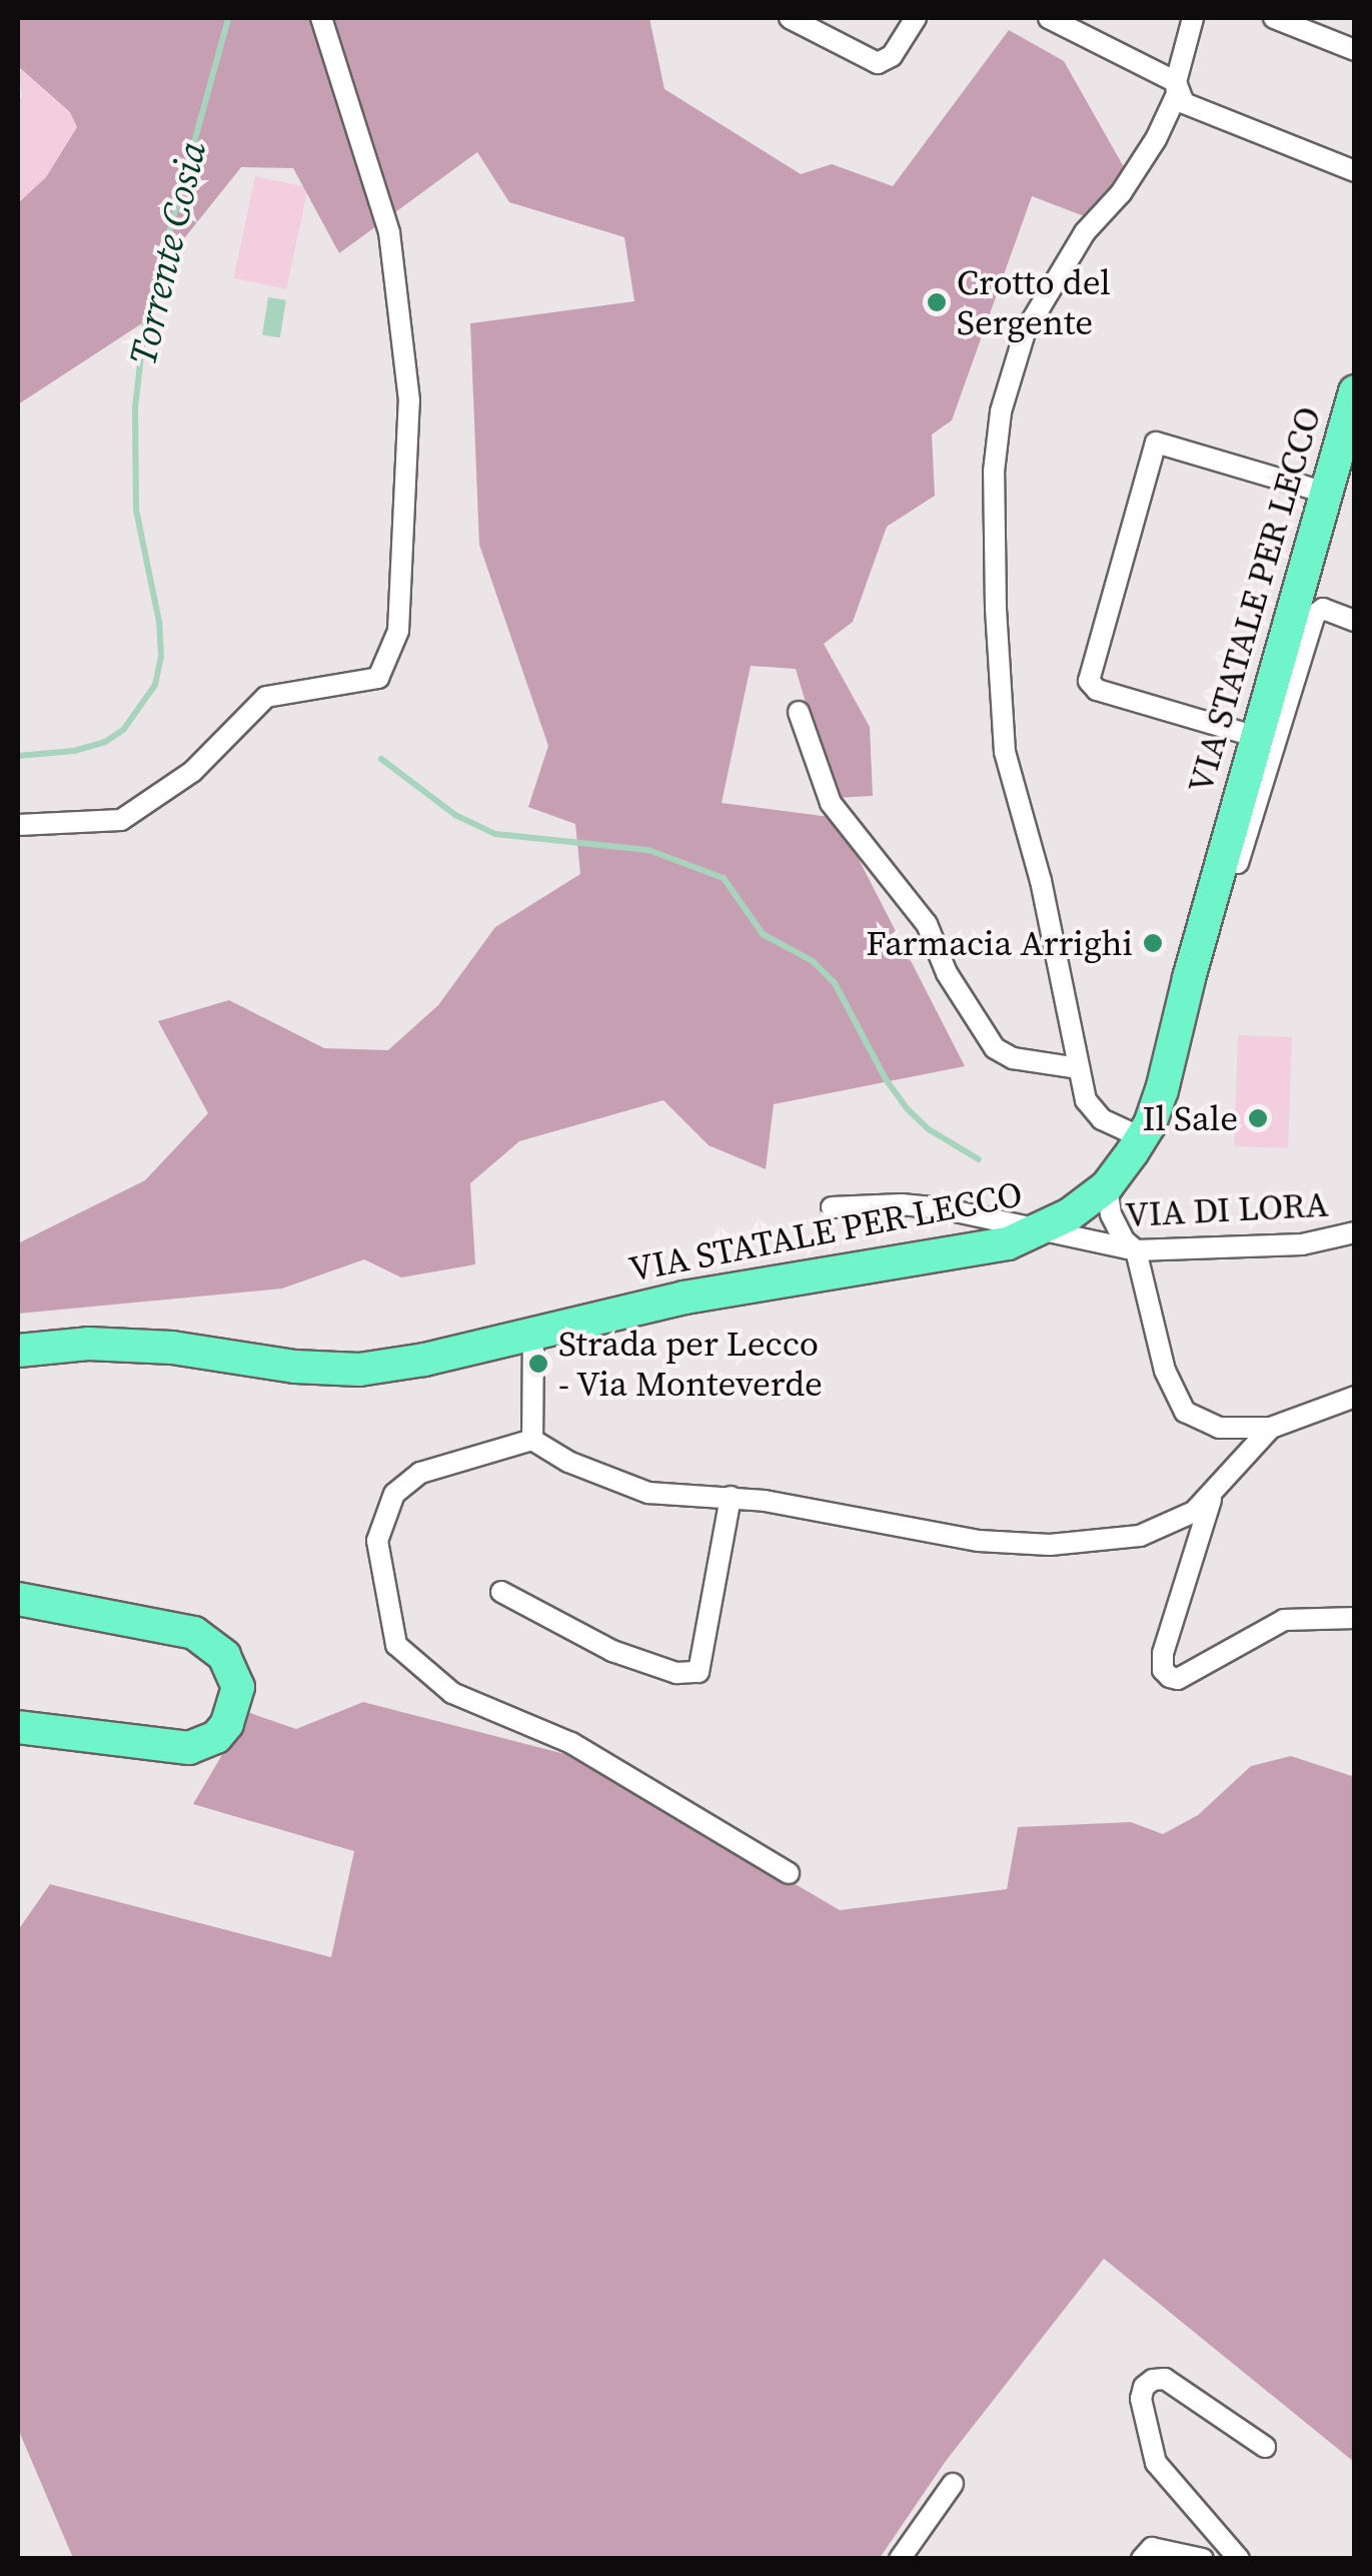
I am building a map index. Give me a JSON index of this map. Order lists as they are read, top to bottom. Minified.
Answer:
{"streets":{"main road":["VIA STATALE PER LECCO"],"street":["VIA DI LORA"]},"crossings":[["VIA STATALE PER LECCO","VIA DI LORA"]],"water":["Torrente Cosia"],"places":["Crotto del Sergente","Farmacia Arrighi","Il Sale","Strada per Lecco - Via Monteverde"]}
